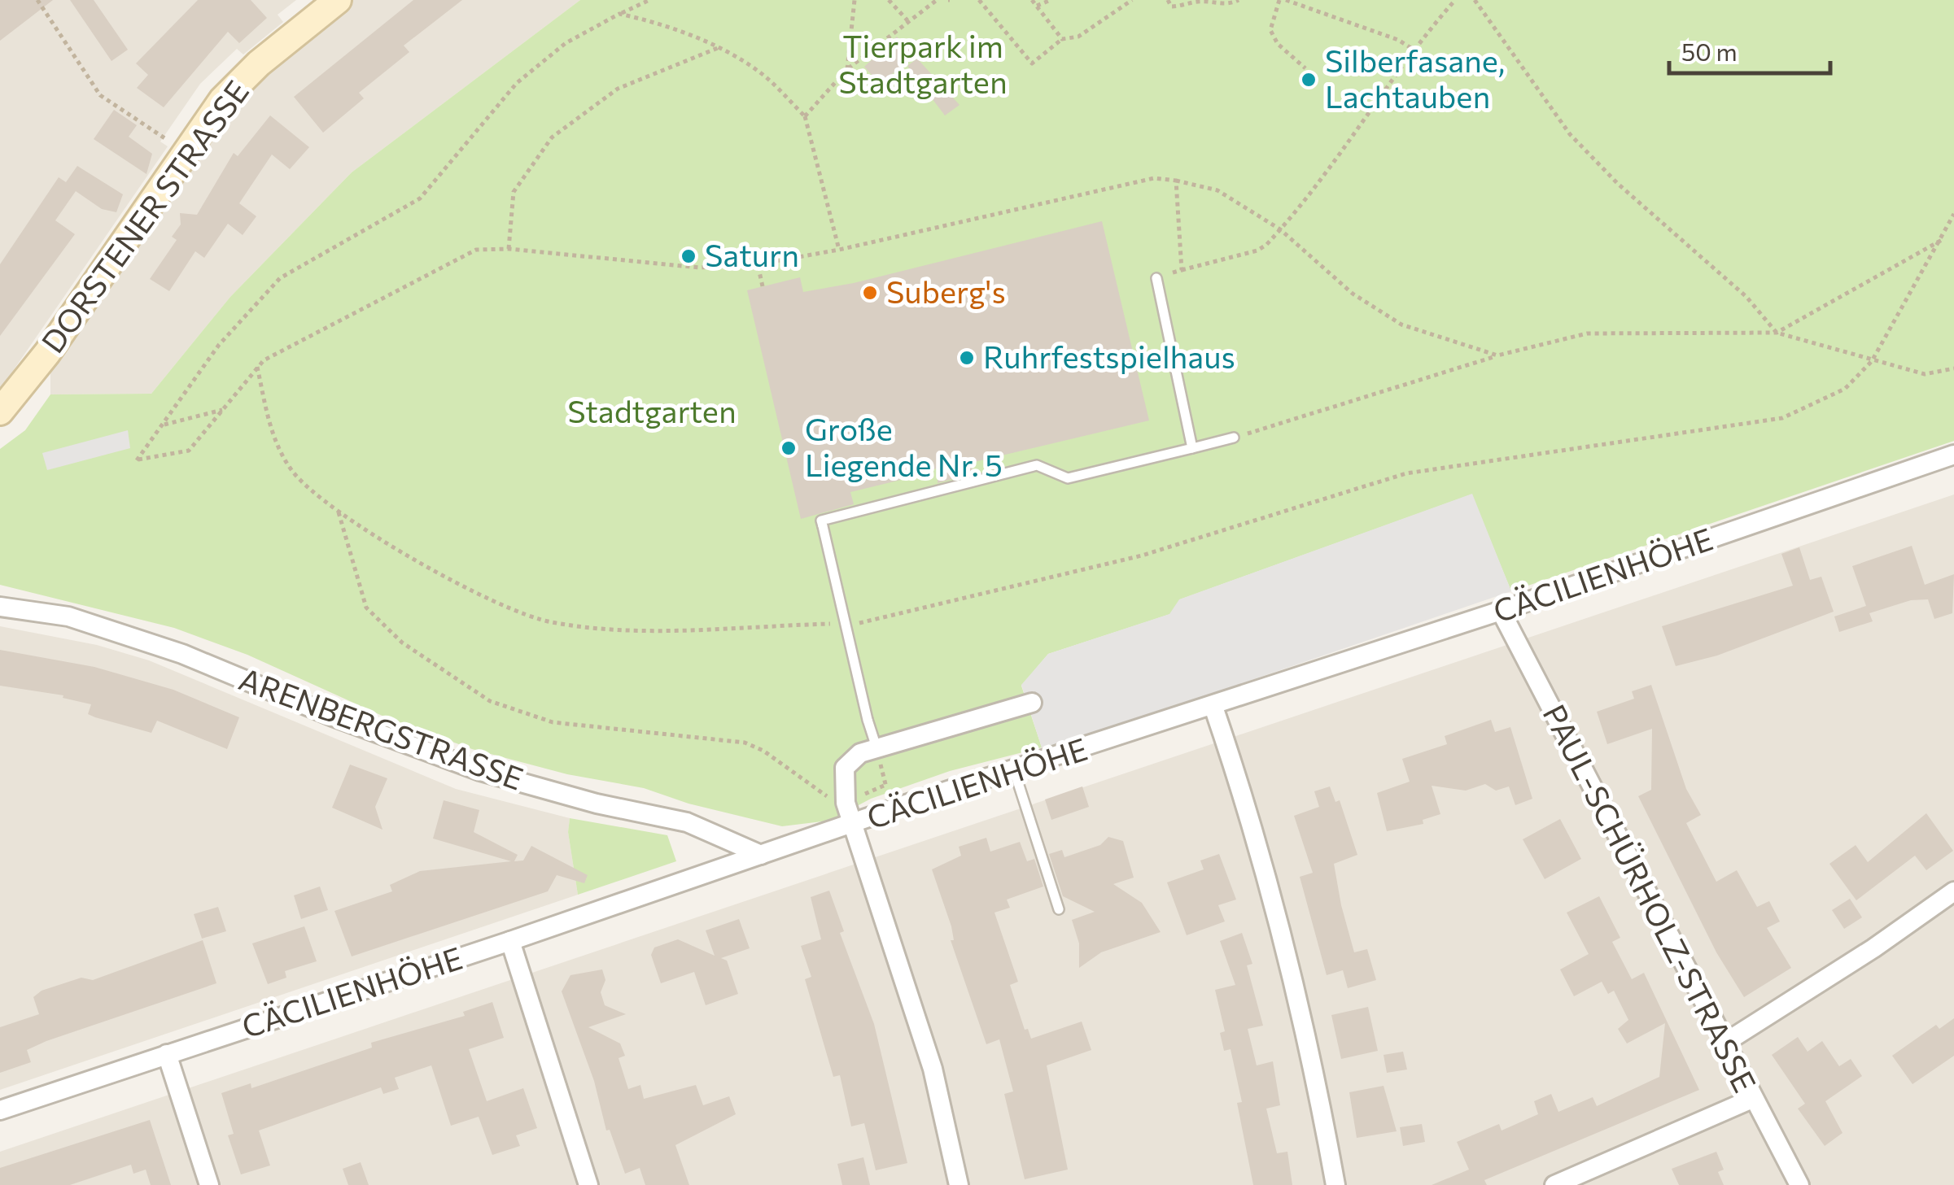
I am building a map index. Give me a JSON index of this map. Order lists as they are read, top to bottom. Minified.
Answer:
{"streets":{"main road":["DORSTENER STRASSE"],"street":["CÄCILIENHÖHE","ARENBERGSTRASSE","PAUL-SCHÜRHOLZ-STRASSE"]},"crossings":[["CÄCILIENHÖHE","ARENBERGSTRASSE"],["CÄCILIENHÖHE","PAUL-SCHÜRHOLZ-STRASSE"]],"parks":["Tierpark im Stadtgarten","Stadtgarten"],"places":["Silberfasane, Lachtauben","Saturn","Suberg's","Ruhrfestspielhaus","Große Liegende Nr. 5"],"scale_bar":"50 m"}
